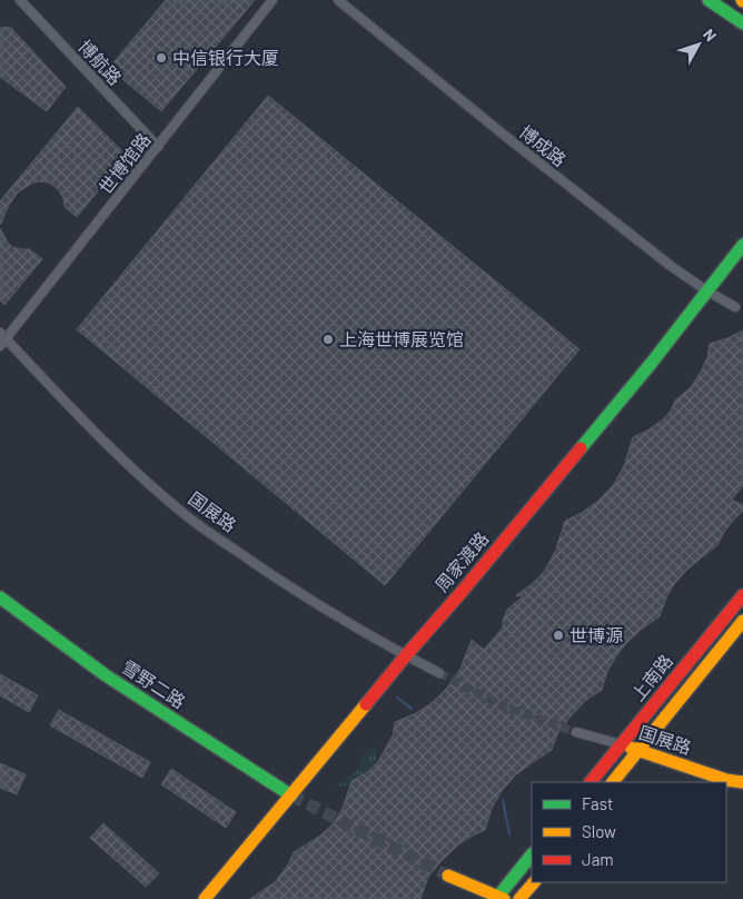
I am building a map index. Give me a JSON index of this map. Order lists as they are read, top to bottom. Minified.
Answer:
{"streets":{"street":["博航路","博成路","世博馆路","国展路","周家渡路","上南路","雪野二路"]},"crossings":[["博航路","世博馆路"],["博成路","周家渡路"],["世博馆路","国展路"],["国展路","周家渡路"],["国展路","上南路"],["周家渡路","雪野二路"]],"places":["中信银行大厦","上海世博展览馆","世博源"],"legend":["Fast","Slow","Jam"],"north":"top right"}
